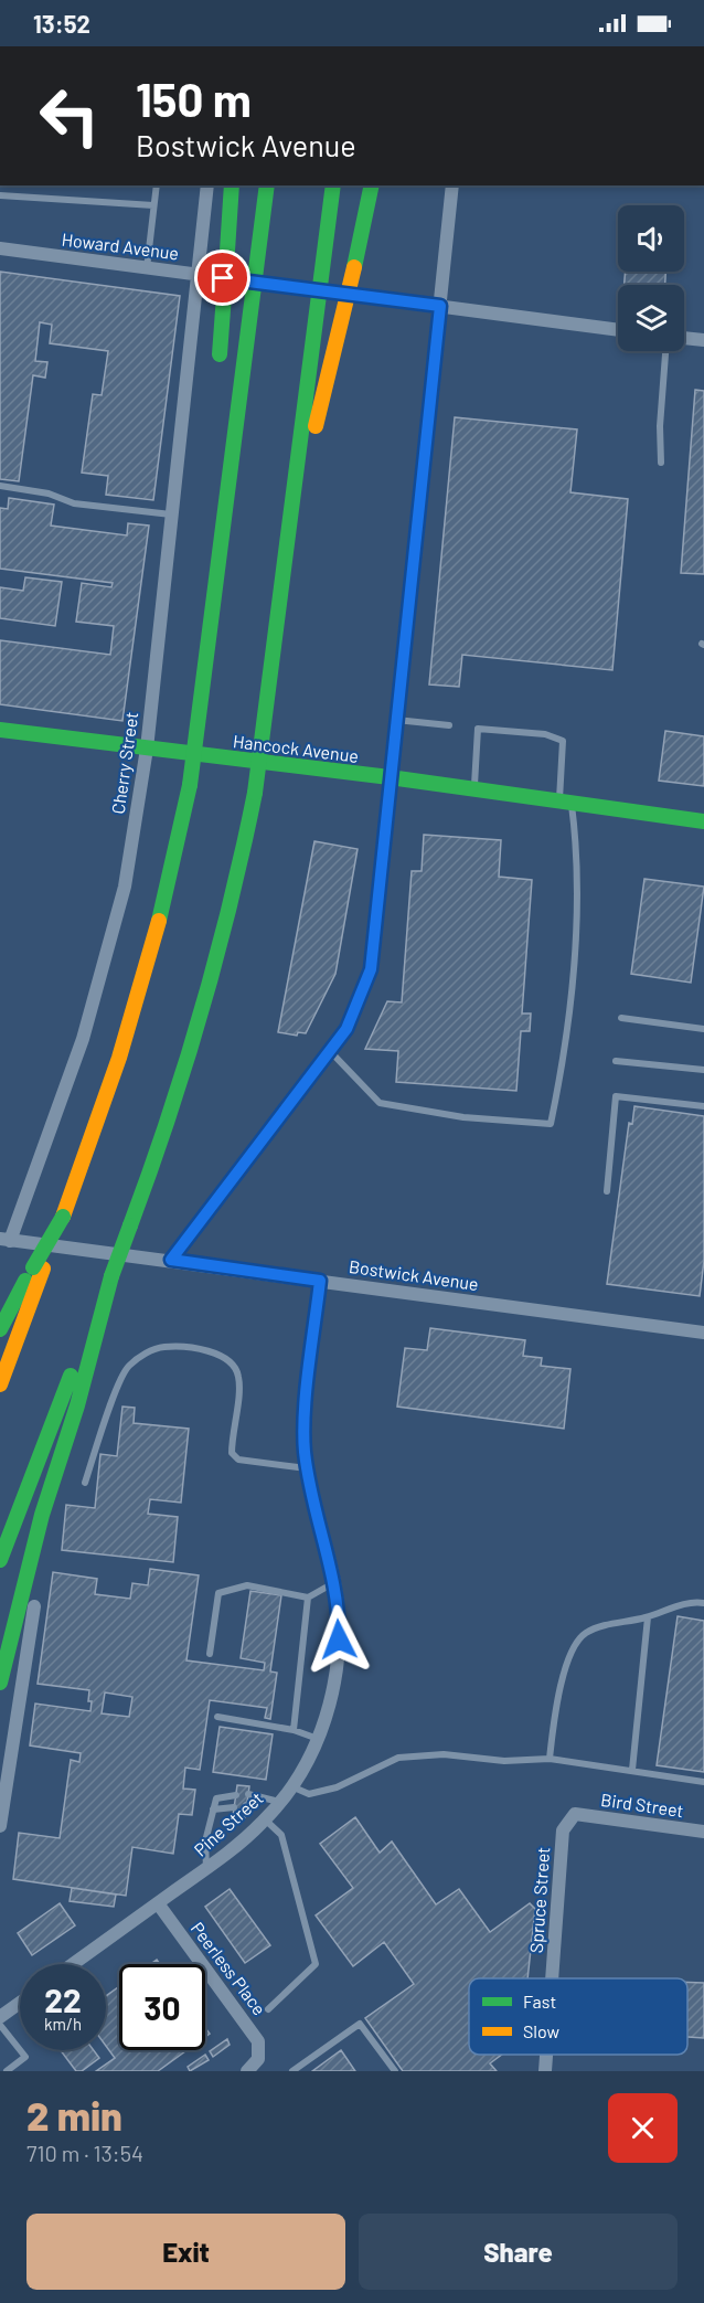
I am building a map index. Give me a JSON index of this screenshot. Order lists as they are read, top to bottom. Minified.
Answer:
{"streets":{"main road":["Hancock Avenue"],"street":["Howard Avenue","Cherry Street","Bostwick Avenue","Bird Street","Pine Street","Spruce Street","Peerless Place"]},"crossings":[["Howard Avenue","Cherry Street"],["Hancock Avenue","Cherry Street"],["Cherry Street","Bostwick Avenue"],["Bostwick Avenue","Pine Street"],["Bird Street","Spruce Street"],["Pine Street","Peerless Place"]],"legend":["Fast","Slow"],"page":{"status":"13:52","turn":["150 m","Bostwick Avenue"],"speed":"22 km/h","limit":"30","heading":["2 min","710 m · 13:54"],"buttons":["Exit","Share"]}}
